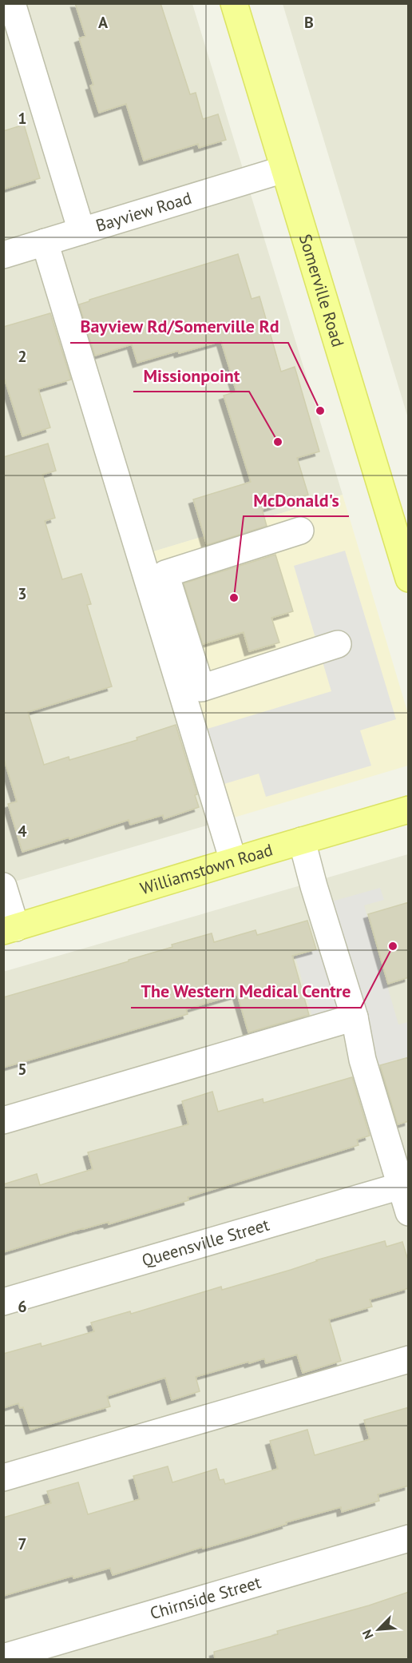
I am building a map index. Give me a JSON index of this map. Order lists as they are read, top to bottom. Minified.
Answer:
{"streets":{"main road":["Somerville Road","Williamstown Road"],"street":["Bayview Road","Queensville Street","Chirnside Street"]},"crossings":[["Bayview Road","Somerville Road"]],"places":["Bayview Rd/Somerville Rd","Missionpoint","McDonald's","The Western Medical Centre"],"north":"bottom left","grid":{"columns":["A","B"],"rows":["1","2","3","4","5","6","7"]}}
